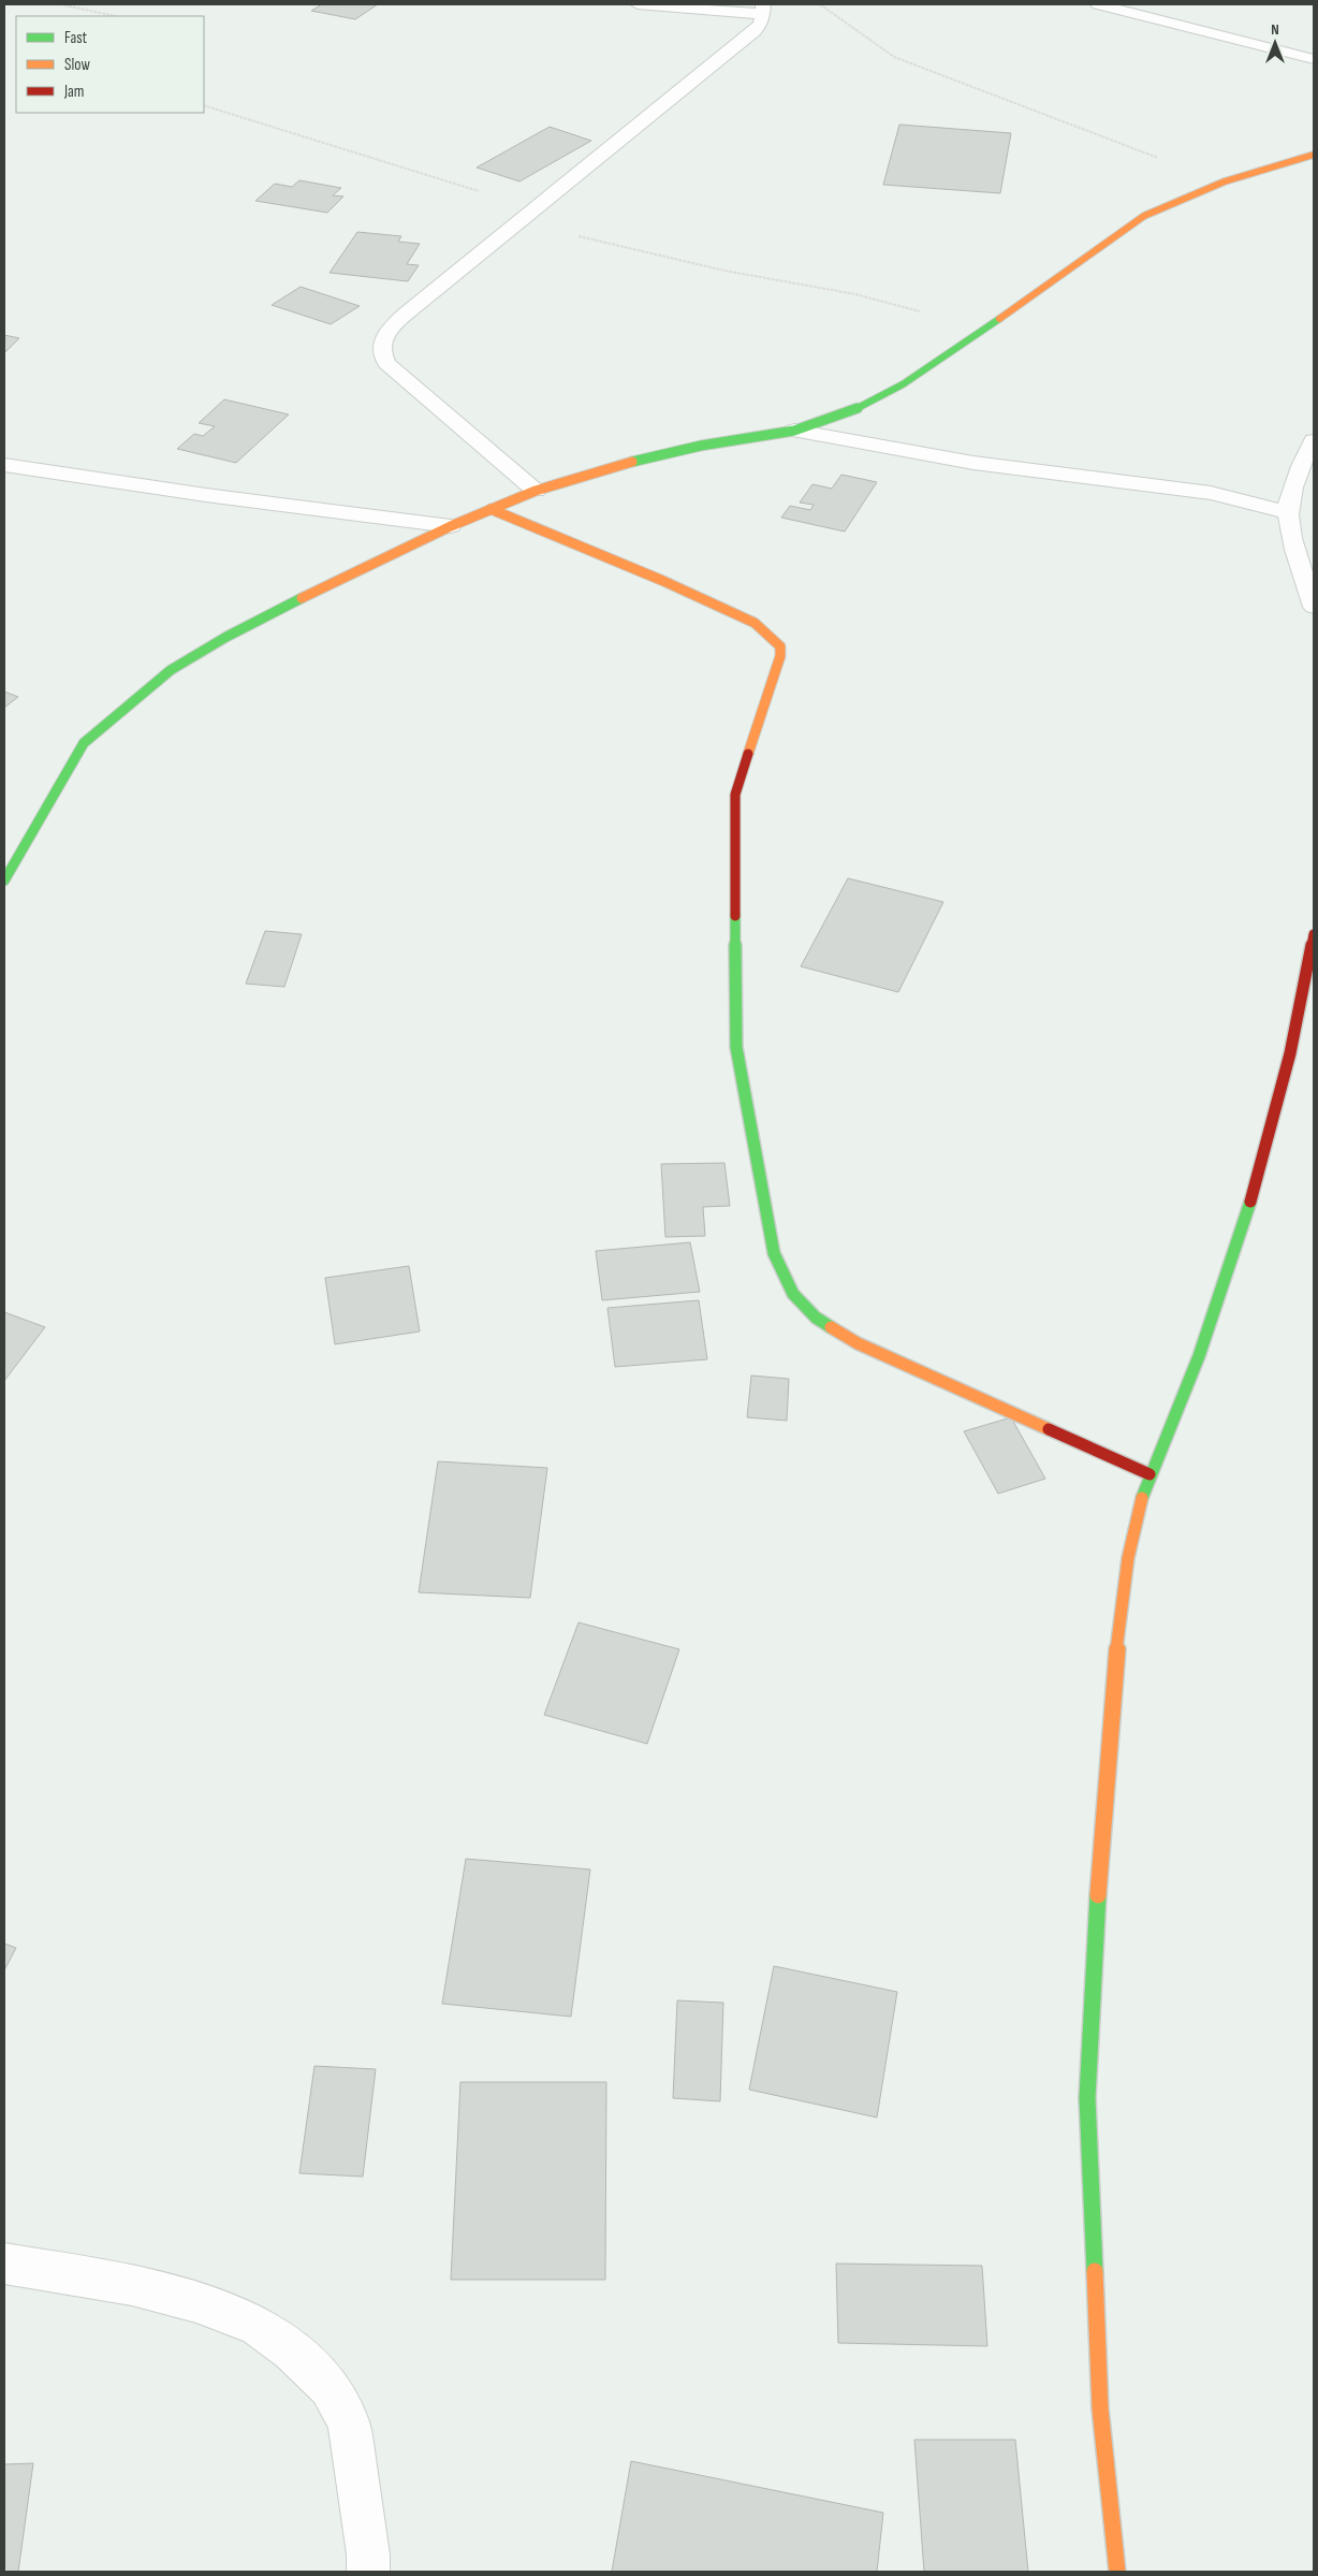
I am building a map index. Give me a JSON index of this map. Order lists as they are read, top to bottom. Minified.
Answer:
{"legend":["Fast","Slow","Jam"],"north":"top"}
